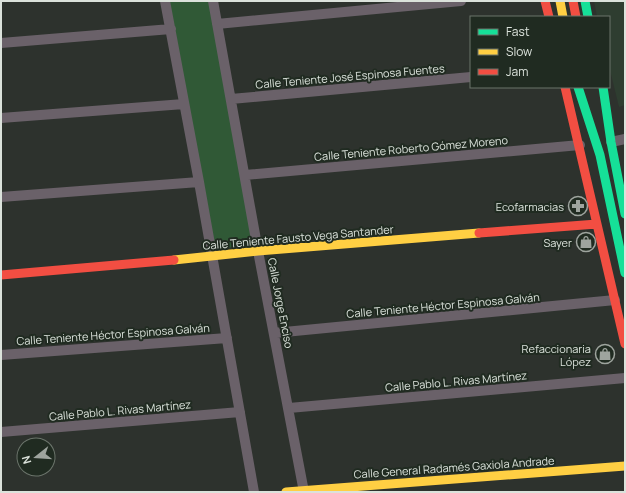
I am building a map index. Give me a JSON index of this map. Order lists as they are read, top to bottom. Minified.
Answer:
{"streets":{"street":["Calle Teniente José Espinosa Fuentes","Calle Teniente Roberto Gómez Moreno","Calle Teniente Fausto Vega Santander","Calle Jorge Enciso","Calle Teniente Héctor Espinosa Galván","Calle Pablo L. Rivas Martínez","Calle General Radamés Gaxiola Andrade"]},"crossings":[["Calle Teniente José Espinosa Fuentes","Calle Jorge Enciso"],["Calle Teniente Roberto Gómez Moreno","Calle Jorge Enciso"],["Calle Teniente Fausto Vega Santander","Calle Jorge Enciso"],["Calle Jorge Enciso","Calle Teniente Héctor Espinosa Galván"],["Calle Jorge Enciso","Calle Pablo L. Rivas Martínez"],["Calle Jorge Enciso","Calle General Radamés Gaxiola Andrade"]],"places":{"pharmacy":["Ecofarmacias"],"shop":["Sayer","Refaccionaria López"]},"legend":["Fast","Slow","Jam"],"north":"left"}
